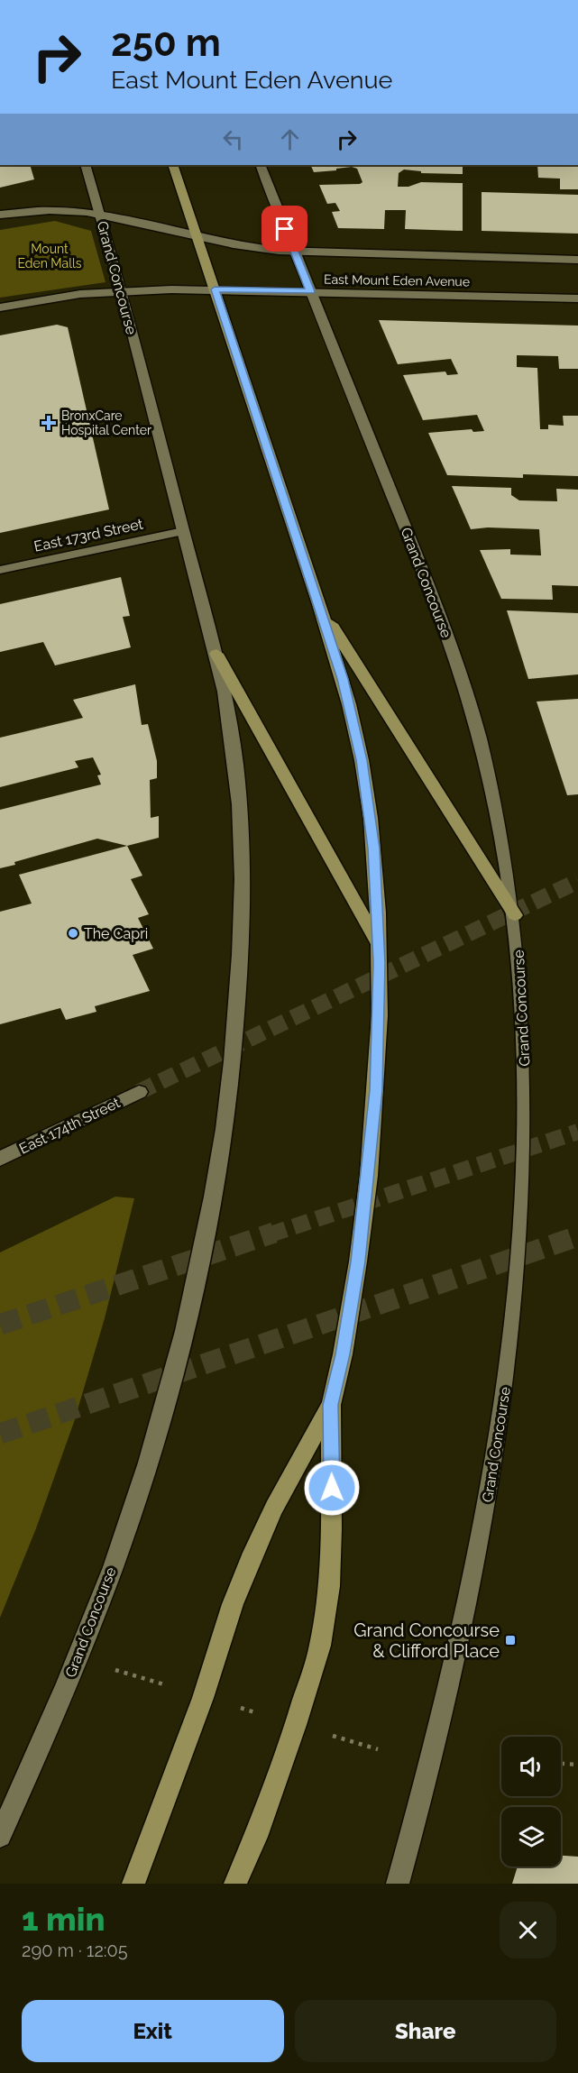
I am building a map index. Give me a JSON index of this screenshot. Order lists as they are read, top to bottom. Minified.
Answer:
{"streets":{"street":["Grand Concourse","East Mount Eden Avenue","East 173rd Street","East 174th Street"]},"crossings":[["Grand Concourse","East Mount Eden Avenue"],["Grand Concourse","East 173rd Street"]],"parks":["Mount Eden Malls"],"places":{"health":["BronxCare Hospital Center"],"other":["The Capri"],"transit":["Grand Concourse & Clifford Place"]},"page":{"turn":["250 m","East Mount Eden Avenue"],"heading":["1 min","290 m · 12:05"],"buttons":["Exit","Share"]}}
